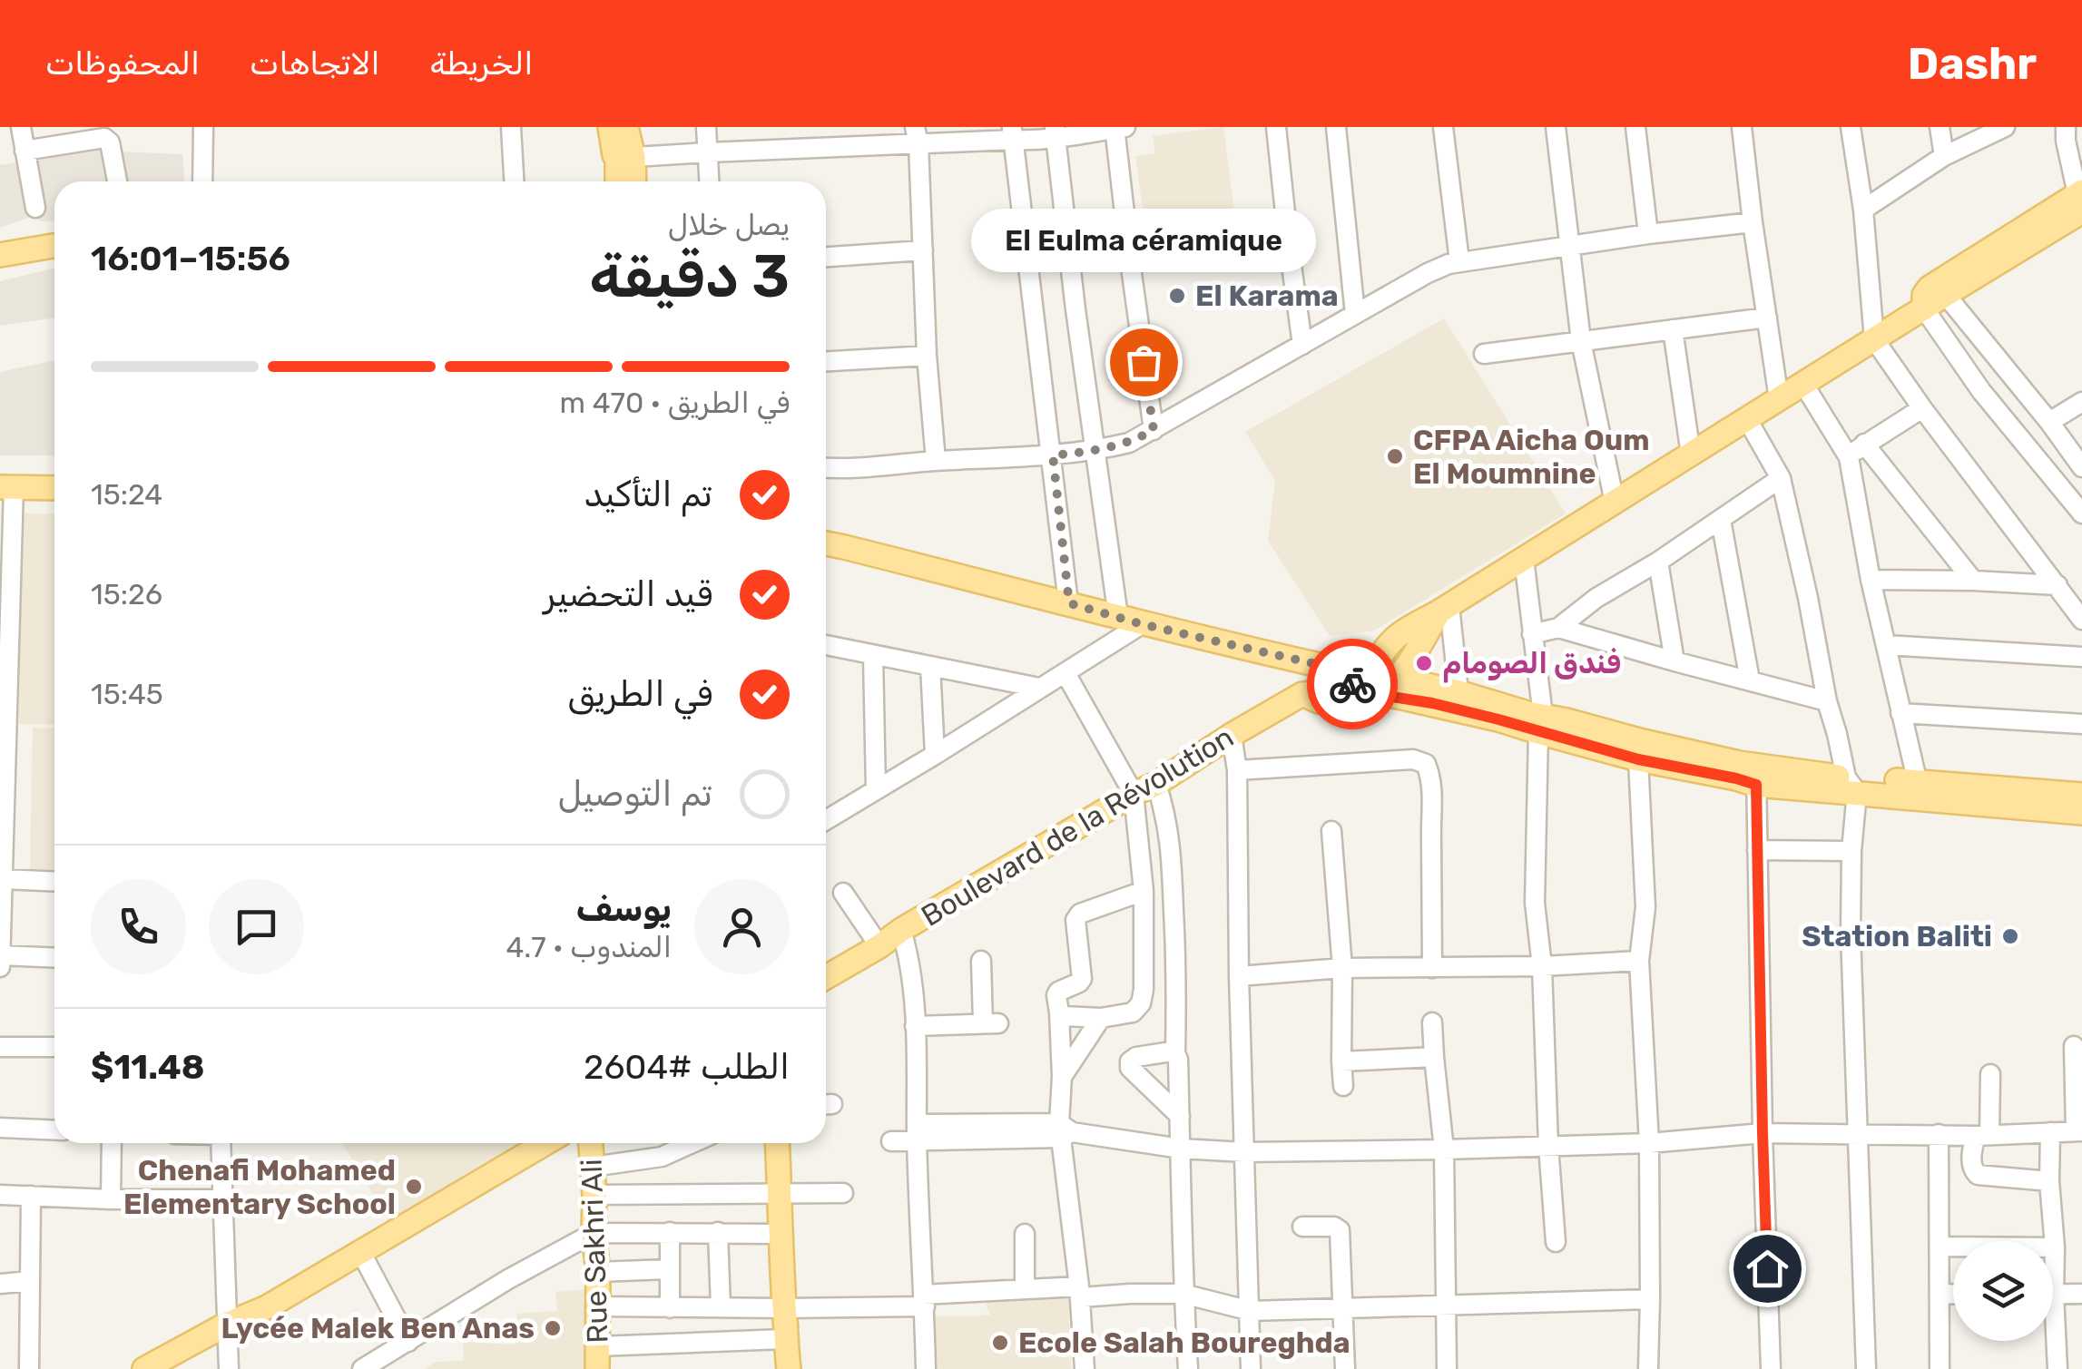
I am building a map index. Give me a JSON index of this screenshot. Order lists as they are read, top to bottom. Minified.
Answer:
{"streets":{"main road":["Boulevard de la Révolution","Rue Sakhri Ali"]},"places":["El Karama","El Eulma céramique","CFPA Aicha Oum El Moumnine","فندق الصومام","Station Baliti","Chenafi Mohamed Elementary School","Lycée Malek Ben Anas","Ecole Salah Boureghda"],"page":{"header":"Dashr","nav":["الخريطة","الاتجاهات","المحفوظات"],"heading":["3 دقيقة","يصل خلال","15:56–16:01"],"panel":["يوسف","المندوب · 4.7","الطلب #2604","$11.48"],"bubble":"El Eulma céramique","bar":"في الطريق · 470 m","list":[["تم التأكيد","15:24"],["قيد التحضير","15:26"],["في الطريق","15:45"],"تم التوصيل"]}}
